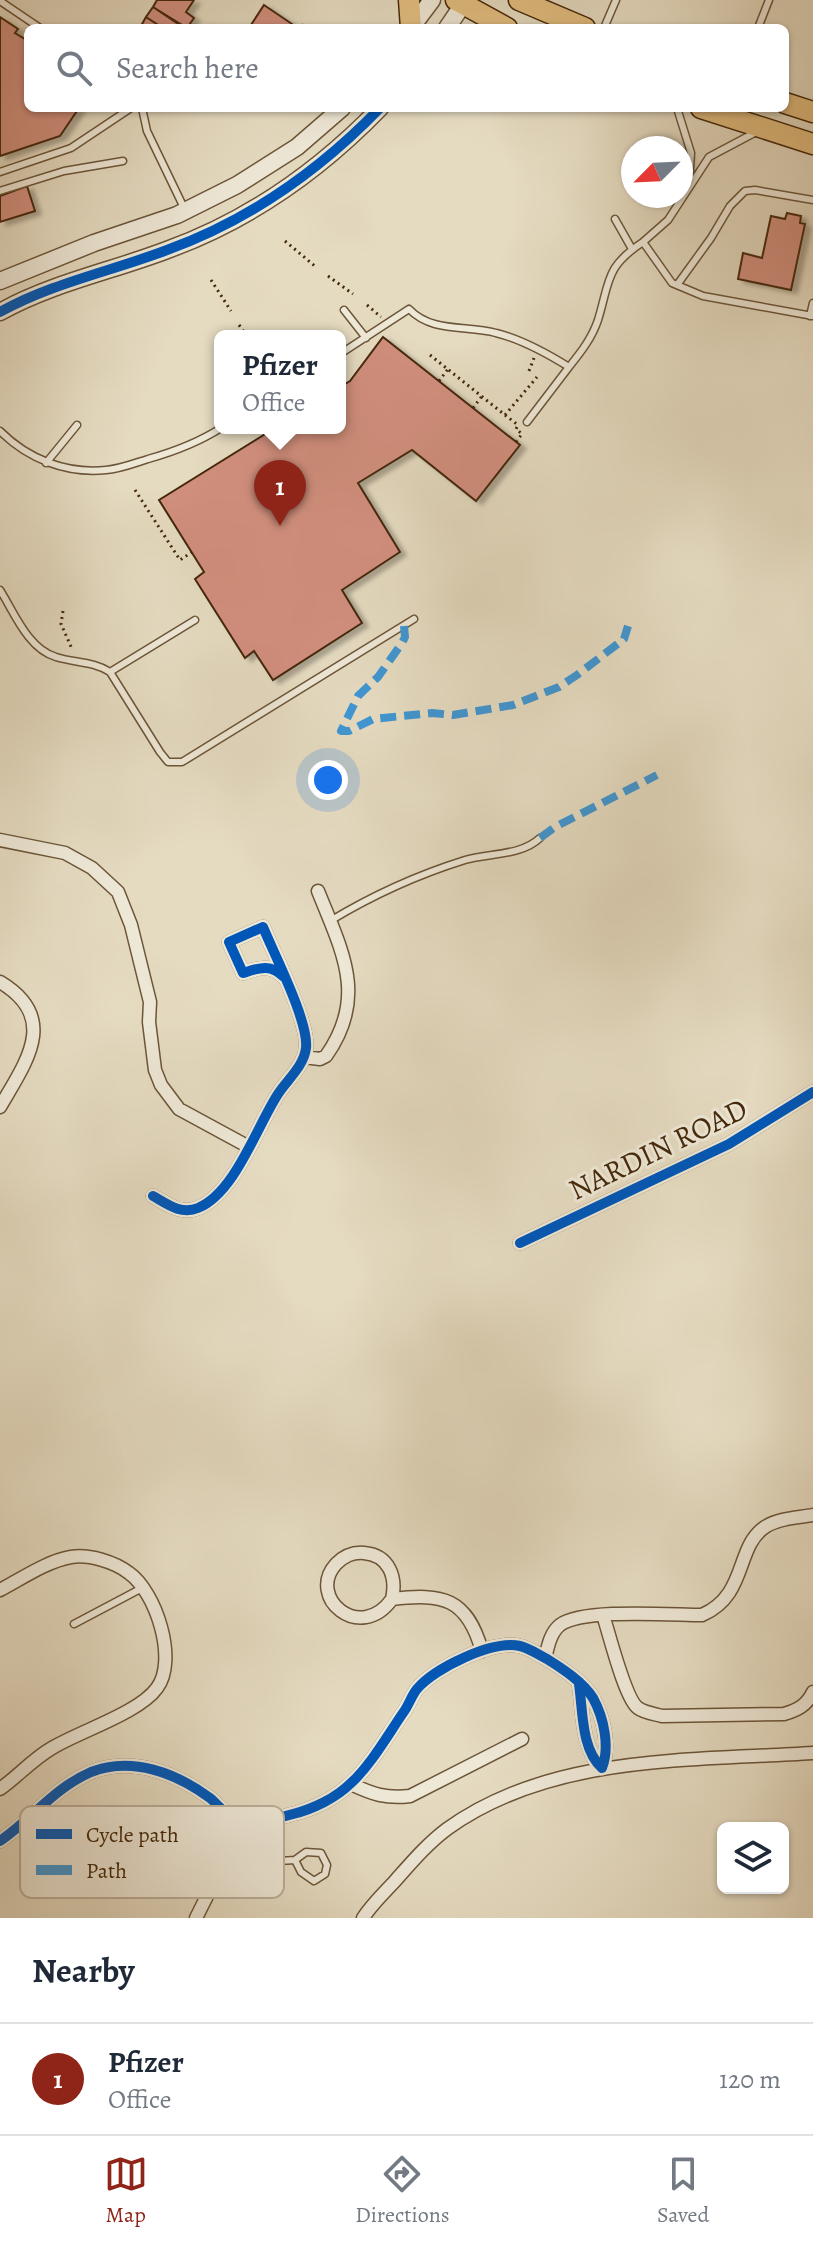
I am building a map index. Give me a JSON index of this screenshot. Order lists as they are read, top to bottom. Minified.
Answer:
{"streets":{"street":["NARDIN ROAD"]},"legend":["Cycle path","Path"],"north":"bottom left","page":{"search":"Search here","popup":["Pfizer","Office"],"pins":"1","heading":"Nearby","list":[{"mark":"1","name":"Pfizer","note":"Office","value":"120 m"}],"nav":["Map","Directions","Saved"]}}
